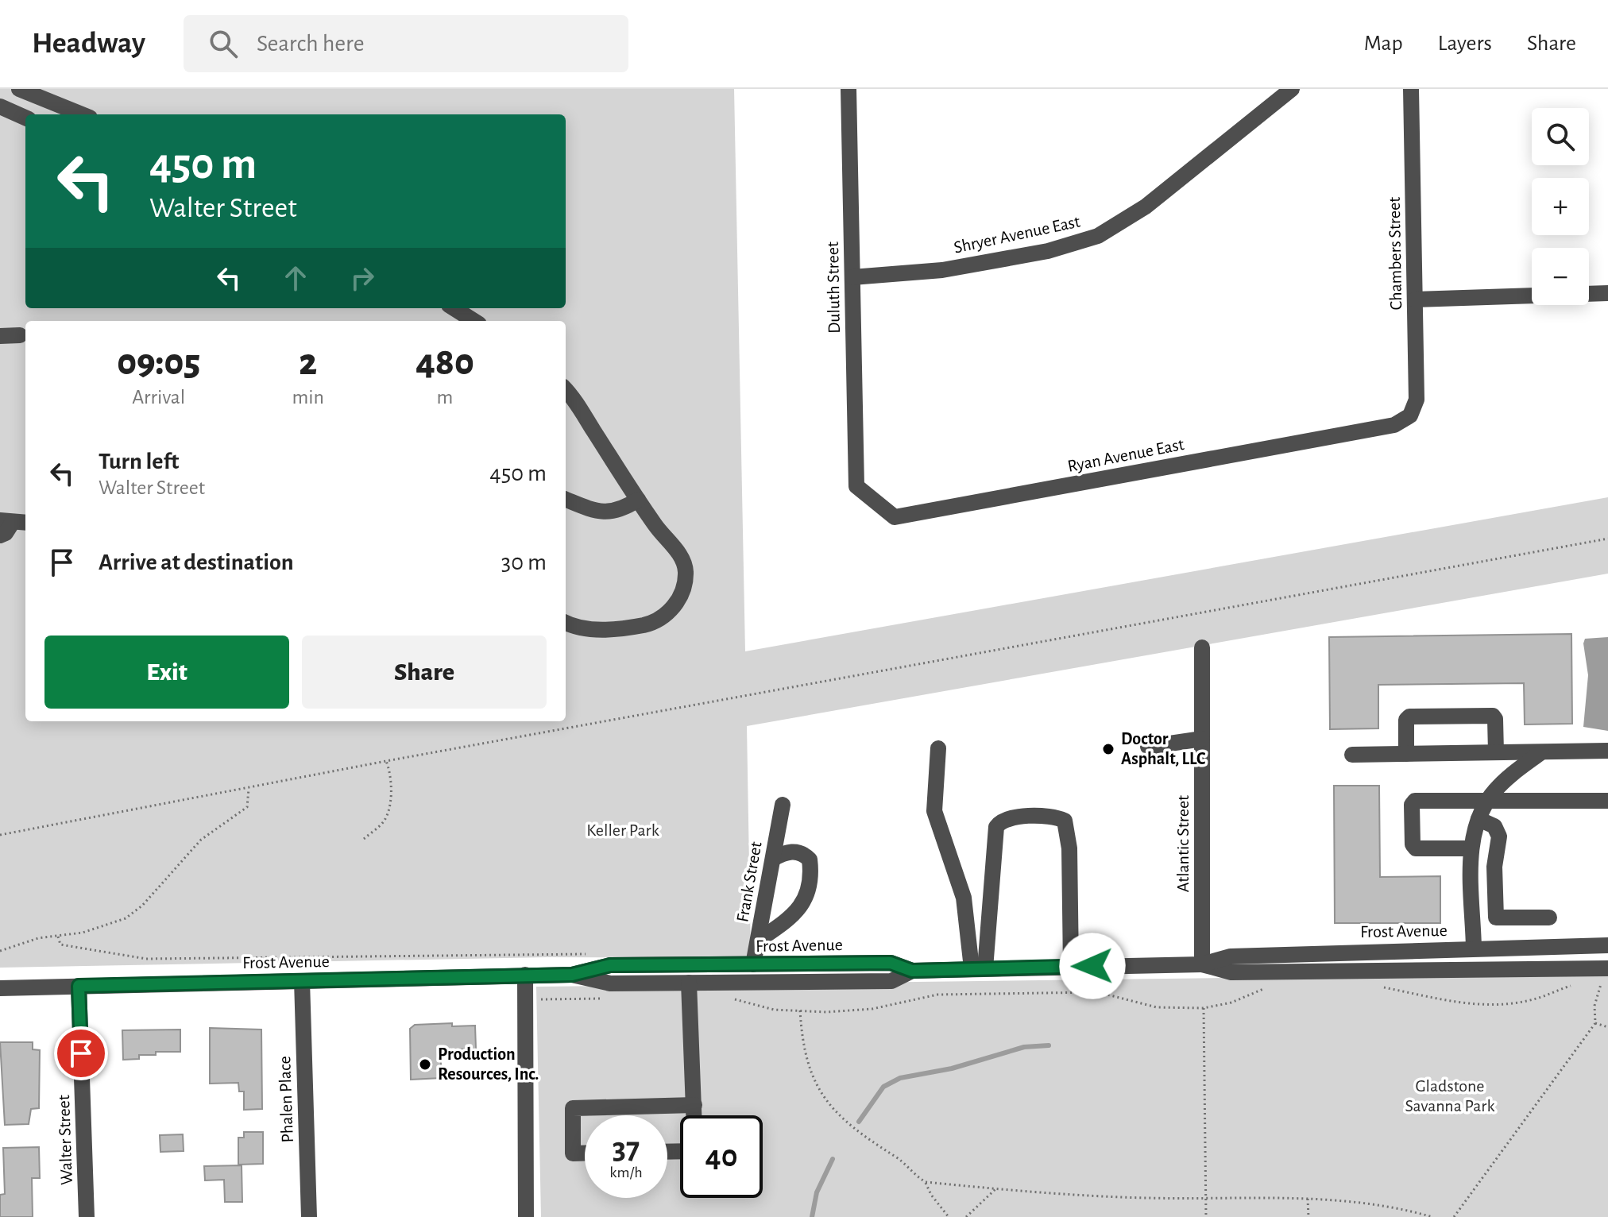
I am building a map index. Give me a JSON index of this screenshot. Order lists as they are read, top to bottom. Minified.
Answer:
{"streets":{"street":["Shryer Avenue East","Chambers Street","Duluth Street","Ryan Avenue East","Atlantic Street","Frank Street","Frost Avenue","Phalen Place","Walter Street"]},"crossings":[["Shryer Avenue East","Duluth Street"],["Chambers Street","Ryan Avenue East"],["Duluth Street","Ryan Avenue East"],["Atlantic Street","Frost Avenue"],["Frank Street","Frost Avenue"],["Frost Avenue","Phalen Place"],["Frost Avenue","Walter Street"]],"parks":["Keller Park","Gladstone Savanna Park"],"places":["Doctor Asphalt, LLC","Production Resources, Inc."],"page":{"header":"Headway","search":"Search here","nav":["Map","Layers","Share"],"map_buttons":["+","−"],"turn":["450 m","Walter Street"],"eta":["09:05","Arrival","2","min","480","m"],"list":[{"name":"Turn left","note":"Walter Street","value":"450 m"},{"name":"Arrive at destination","value":"30 m"}],"buttons":["Exit","Share"],"speed":"37 km/h","limit":"40"}}
